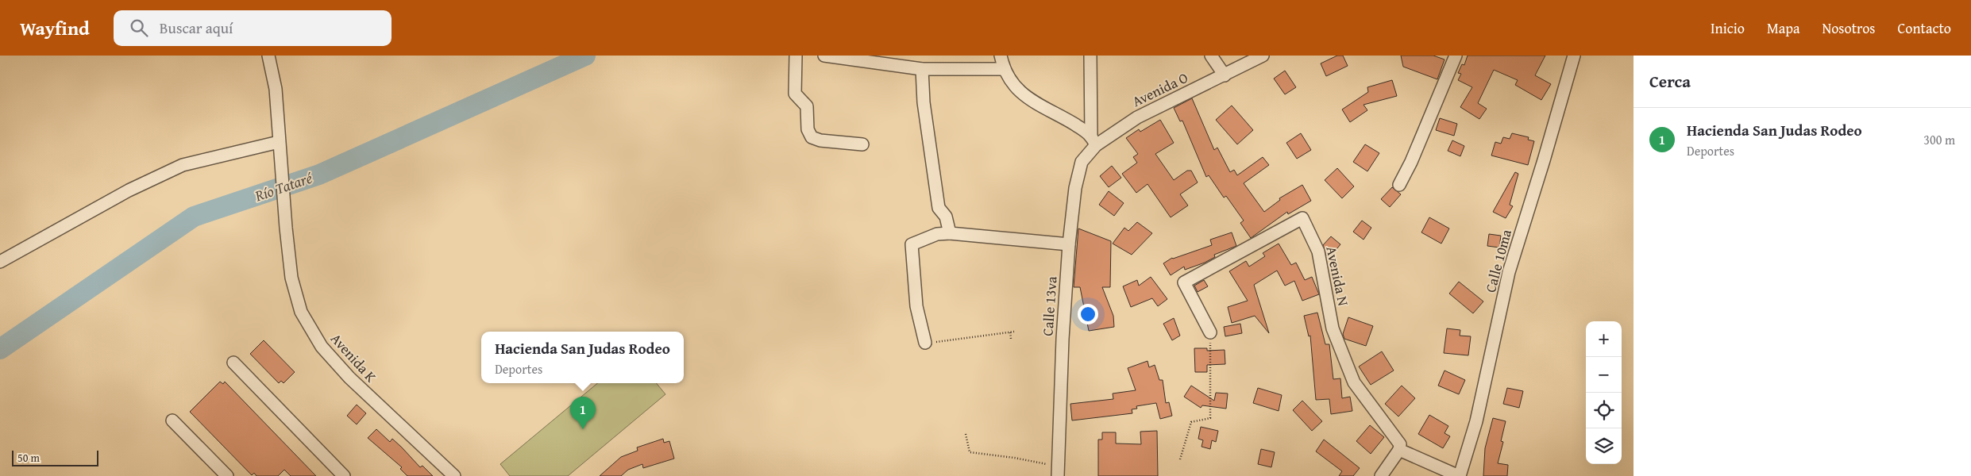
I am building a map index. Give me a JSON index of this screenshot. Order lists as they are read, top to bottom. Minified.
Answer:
{"streets":{"street":["Avenida O","Calle 10ma","Avenida N","Calle 13va","Avenida K"]},"crossings":[["Avenida O","Calle 13va"]],"water":["Río Tataré"],"scale_bar":"50 m","page":{"header":"Wayfind","search":"Buscar aquí","nav":["Inicio","Mapa","Nosotros","Contacto"],"heading":"Cerca","list":[{"mark":"1","name":"Hacienda San Judas Rodeo","note":"Deportes","value":"300 m"}],"map_buttons":["+","−"],"popup":["Hacienda San Judas Rodeo","Deportes"],"pins":"1","scale":"50 m"}}
